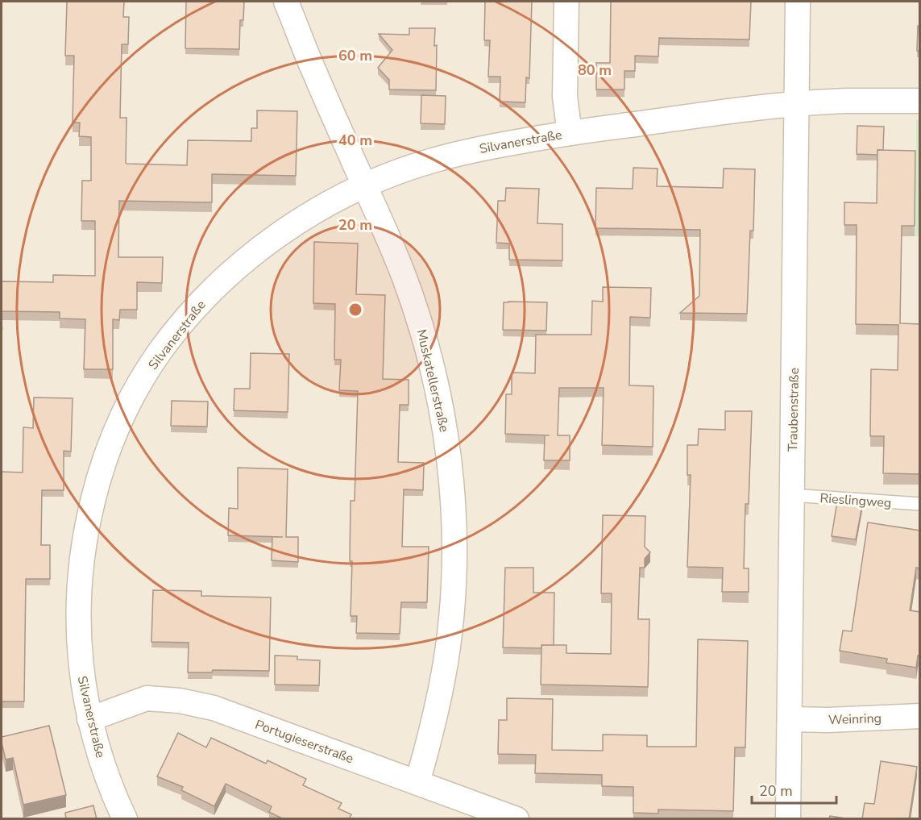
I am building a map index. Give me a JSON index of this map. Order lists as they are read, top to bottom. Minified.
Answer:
{"streets":{"street":["Silvanerstraße","Muskatellerstraße","Traubenstraße","Weinring","Portugieserstraße"],"lane":["Rieslingweg"]},"crossings":[["Silvanerstraße","Muskatellerstraße"],["Silvanerstraße","Traubenstraße"],["Silvanerstraße","Portugieserstraße"],["Muskatellerstraße","Portugieserstraße"],["Traubenstraße","Rieslingweg"],["Traubenstraße","Weinring"]],"scale_bar":"20 m","rings":["60 m","80 m","40 m","20 m"]}
